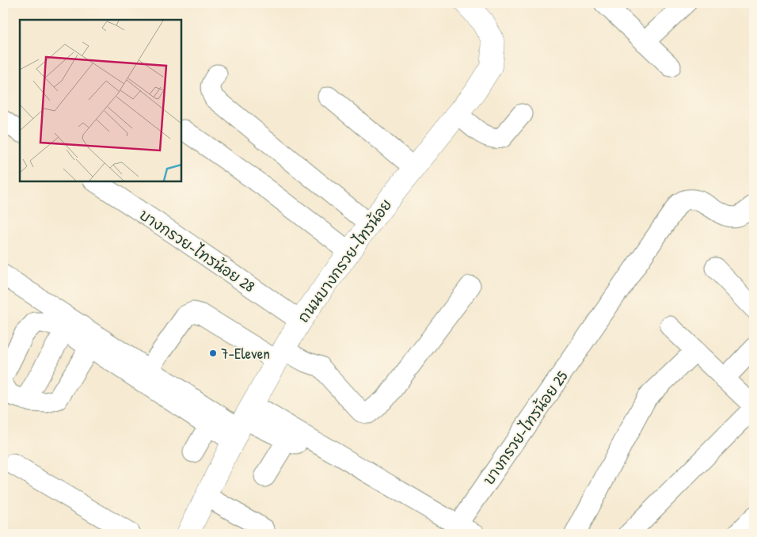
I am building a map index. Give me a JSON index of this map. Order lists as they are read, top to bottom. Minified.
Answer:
{"streets":{"main road":["ถนนบางกรวย-ไทรน้อย"],"street":["บางกรวย-ไทรน้อย 28","บางกรวย-ไทรน้อย 25"]},"crossings":[["บางกรวย-ไทรน้อย 28","ถนนบางกรวย-ไทรน้อย"]],"places":["7-Eleven"]}
